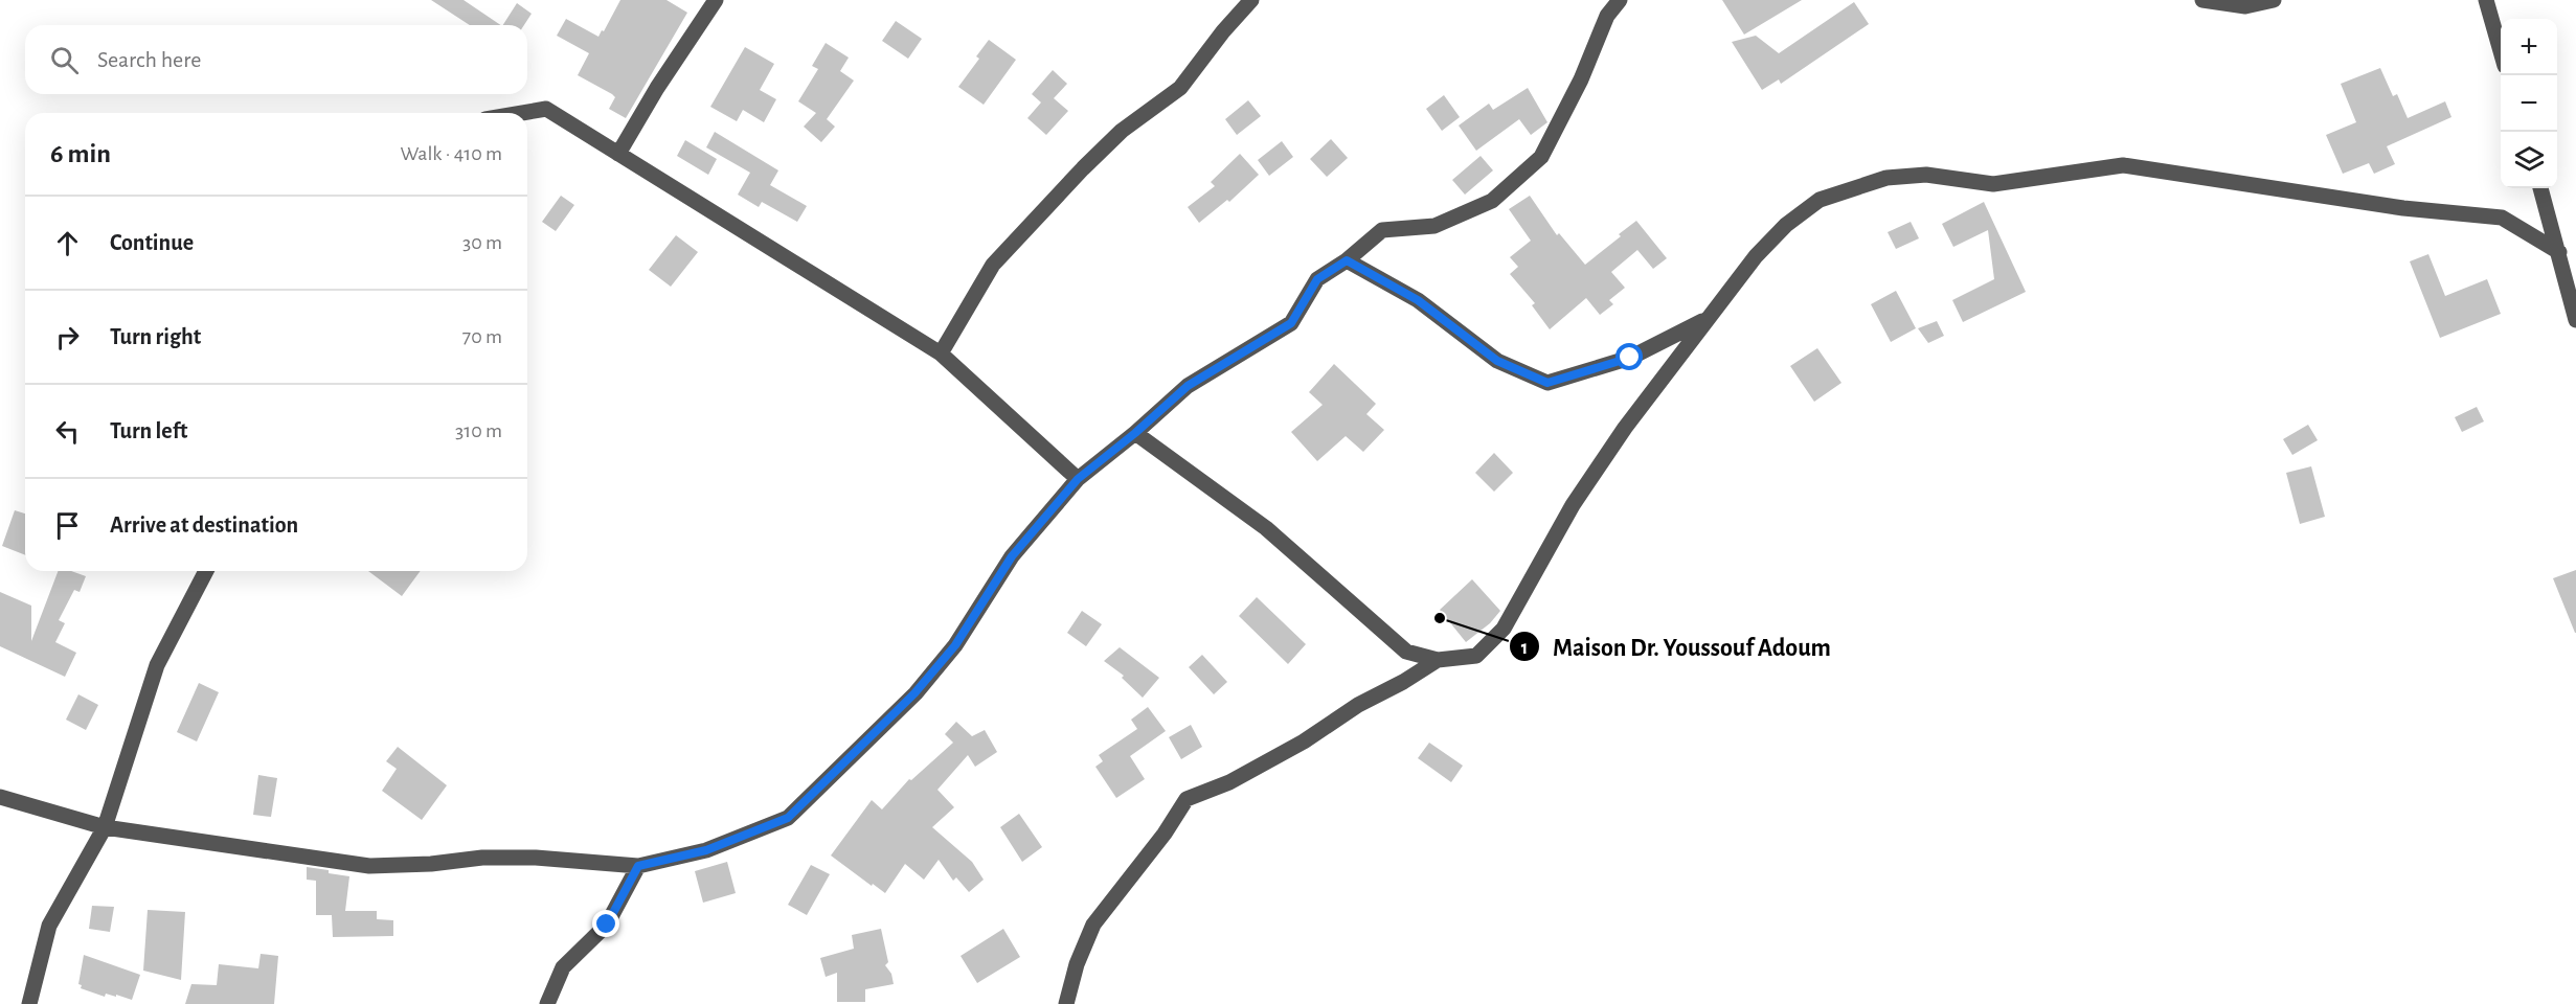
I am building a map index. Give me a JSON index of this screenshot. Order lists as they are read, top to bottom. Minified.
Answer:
{"places":["Maison Dr. Youssouf Adoum"],"page":{"map_buttons":["+","−"],"search":"Search here","heading":["6 min","Walk · 410 m"],"list":[["Continue","30 m"],["Turn right","70 m"],["Turn left","310 m"],"Arrive at destination"]}}
